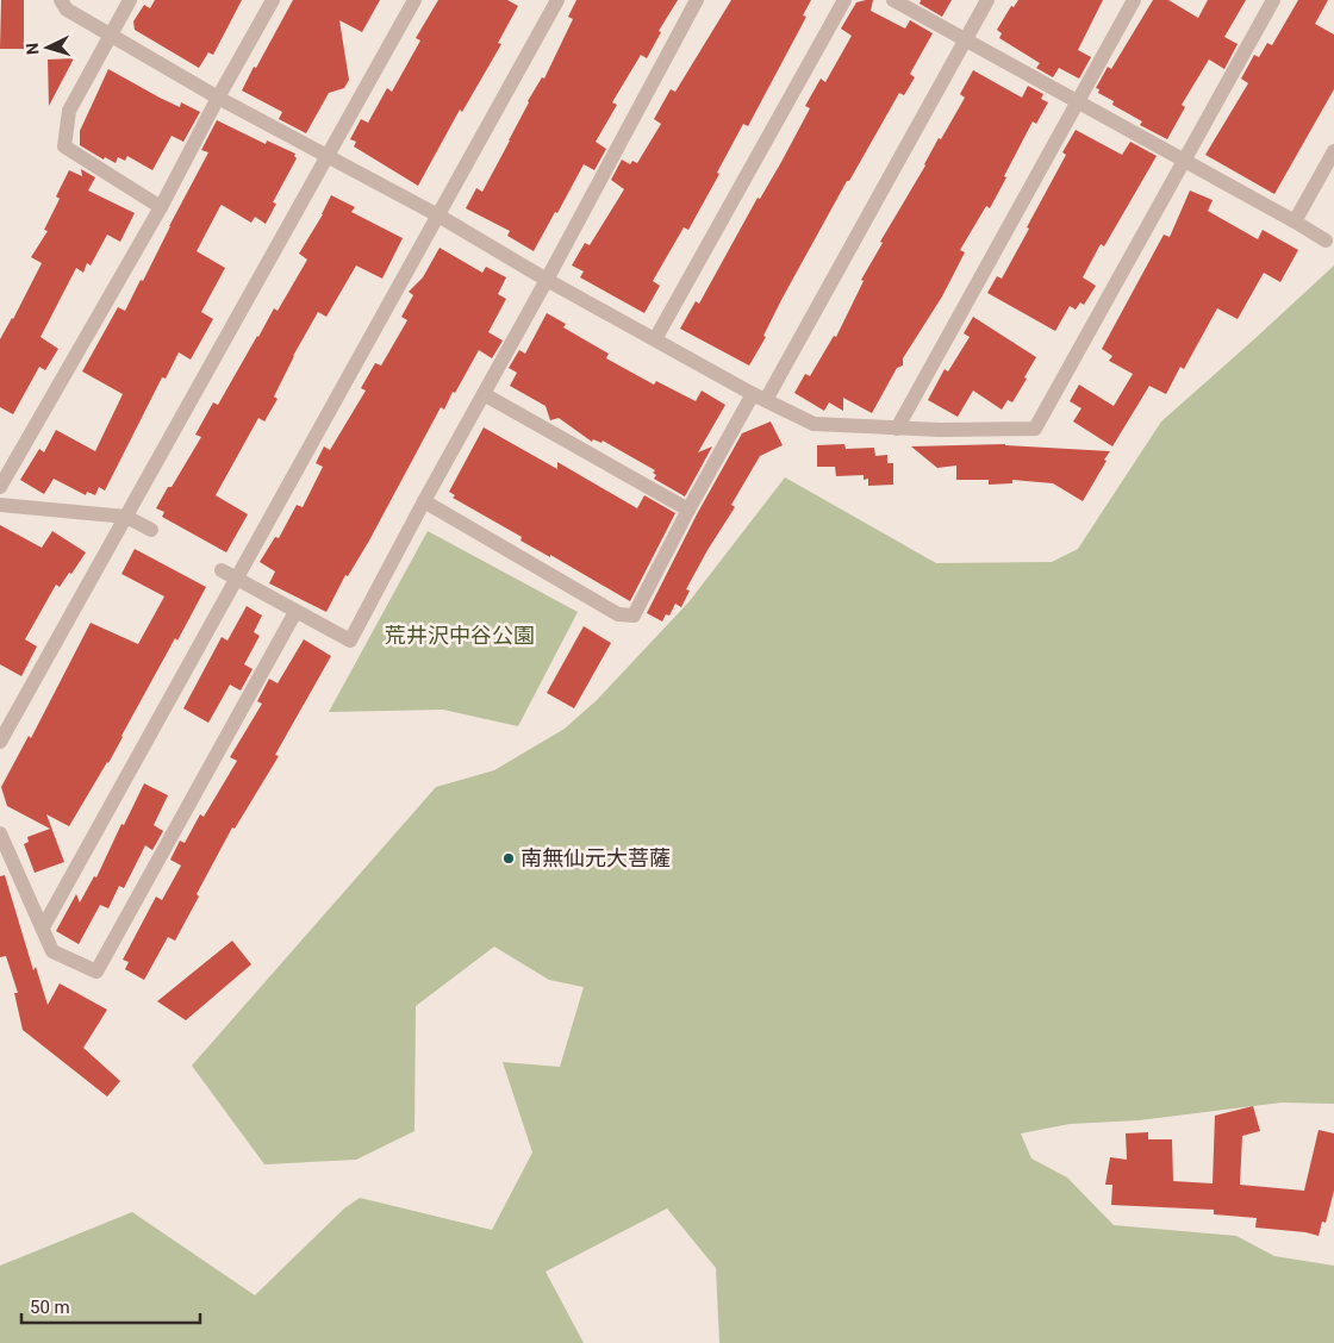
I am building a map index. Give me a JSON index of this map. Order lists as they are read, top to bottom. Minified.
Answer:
{"parks":["荒井沢中谷公園"],"places":["南無仙元大菩薩"],"scale_bar":"50 m","north":"left"}
